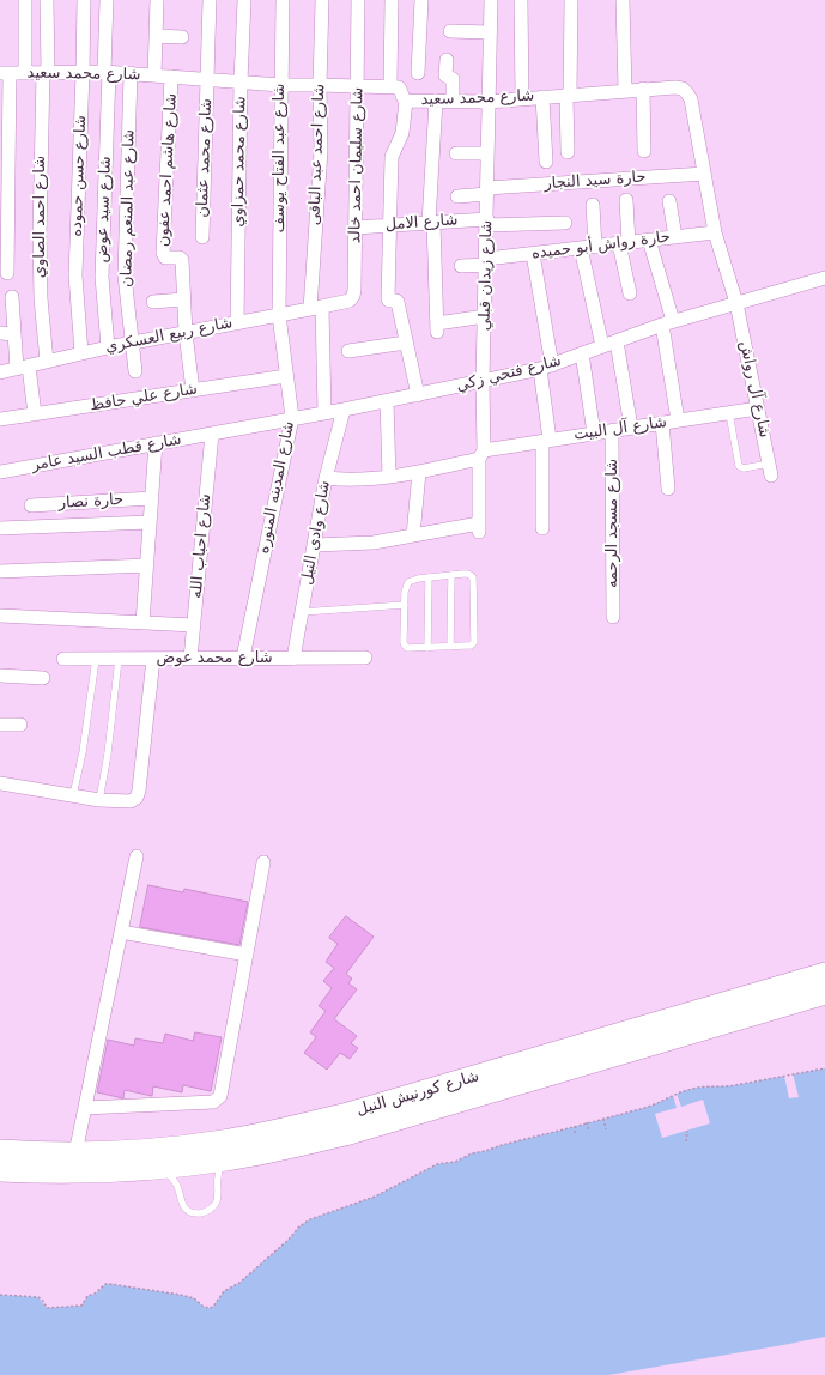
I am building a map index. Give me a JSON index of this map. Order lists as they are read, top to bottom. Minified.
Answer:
{"streets":{"highway":["شارع كورنيش النيل"],"street":["شارع محمد سعيد","شارع احمد عبد الباقى","شارع محمد عثمان","شارع عبد الفتاح يوسف","شارع محمد حمزاوي","شارع سليمان احمد خالد","شارع هاشم احمد عفون","شارع حسن حموده","حارة سيد النجار","شارع عبد المنعم رمضان","شارع سيد عوض","شارع احمد الصاوي","شارع الامل","حارة رواش أبو حميده","شارع زيدان قبلي","شارع ربيع العسكري","شارع فتحي زكي","شارع آل رواش","شارع علي حافظ","شارع آل البيت","شارع قطب السيد عامر","شارع المدينه المنوره","حارة نصار","شارع مسجد الرحمه","شارع وادى النيل","شارع احباب الله","شارع محمد عوض"]},"crossings":[["شارع محمد سعيد","شارع احمد عبد الباقى"],["شارع محمد سعيد","شارع محمد عثمان"],["شارع محمد سعيد","شارع عبد الفتاح يوسف"],["شارع محمد سعيد","شارع محمد حمزاوي"],["شارع محمد سعيد","شارع سليمان احمد خالد"],["شارع محمد سعيد","شارع هاشم احمد عفون"],["شارع محمد سعيد","شارع حسن حموده"],["شارع محمد سعيد","حارة سيد النجار"],["شارع محمد سعيد","شارع عبد المنعم رمضان"],["شارع محمد سعيد","شارع سيد عوض"],["شارع محمد سعيد","شارع احمد الصاوي"],["شارع محمد سعيد","حارة رواش أبو حميده"],["شارع محمد سعيد","شارع زيدان قبلي"],["شارع محمد سعيد","شارع فتحي زكي"],["شارع محمد سعيد","شارع آل رواش"],["شارع احمد عبد الباقى","شارع سليمان احمد خالد"],["شارع احمد عبد الباقى","شارع ربيع العسكري"],["شارع احمد عبد الباقى","شارع فتحي زكي"],["شارع عبد الفتاح يوسف","شارع ربيع العسكري"],["شارع عبد الفتاح يوسف","شارع المدينه المنوره"],["شارع محمد حمزاوي","شارع ربيع العسكري"],["شارع سليمان احمد خالد","شارع الامل"],["شارع سليمان احمد خالد","شارع ربيع العسكري"],["شارع هاشم احمد عفون","شارع ربيع العسكري"],["شارع هاشم احمد عفون","شارع علي حافظ"],["شارع حسن حموده","شارع ربيع العسكري"],["حارة سيد النجار","شارع زيدان قبلي"],["شارع عبد المنعم رمضان","شارع ربيع العسكري"],["شارع سيد عوض","شارع ربيع العسكري"],["شارع احمد الصاوي","شارع ربيع العسكري"],["شارع الامل","شارع زيدان قبلي"],["حارة رواش أبو حميده","شارع زيدان قبلي"],["شارع زيدان قبلي","شارع فتحي زكي"],["شارع زيدان قبلي","شارع آل البيت"],["شارع ربيع العسكري","شارع المدينه المنوره"],["شارع فتحي زكي","شارع آل رواش"],["شارع فتحي زكي","شارع قطب السيد عامر"],["شارع فتحي زكي","شارع المدينه المنوره"],["شارع فتحي زكي","شارع وادى النيل"],["شارع فتحي زكي","شارع احباب الله"],["شارع آل رواش","شارع آل البيت"],["شارع علي حافظ","شارع المدينه المنوره"],["شارع آل البيت","شارع مسجد الرحمه"],["شارع آل البيت","شارع وادى النيل"],["شارع قطب السيد عامر","شارع احباب الله"],["شارع المدينه المنوره","شارع محمد عوض"],["شارع وادى النيل","شارع محمد عوض"],["شارع احباب الله","شارع محمد عوض"]]}
